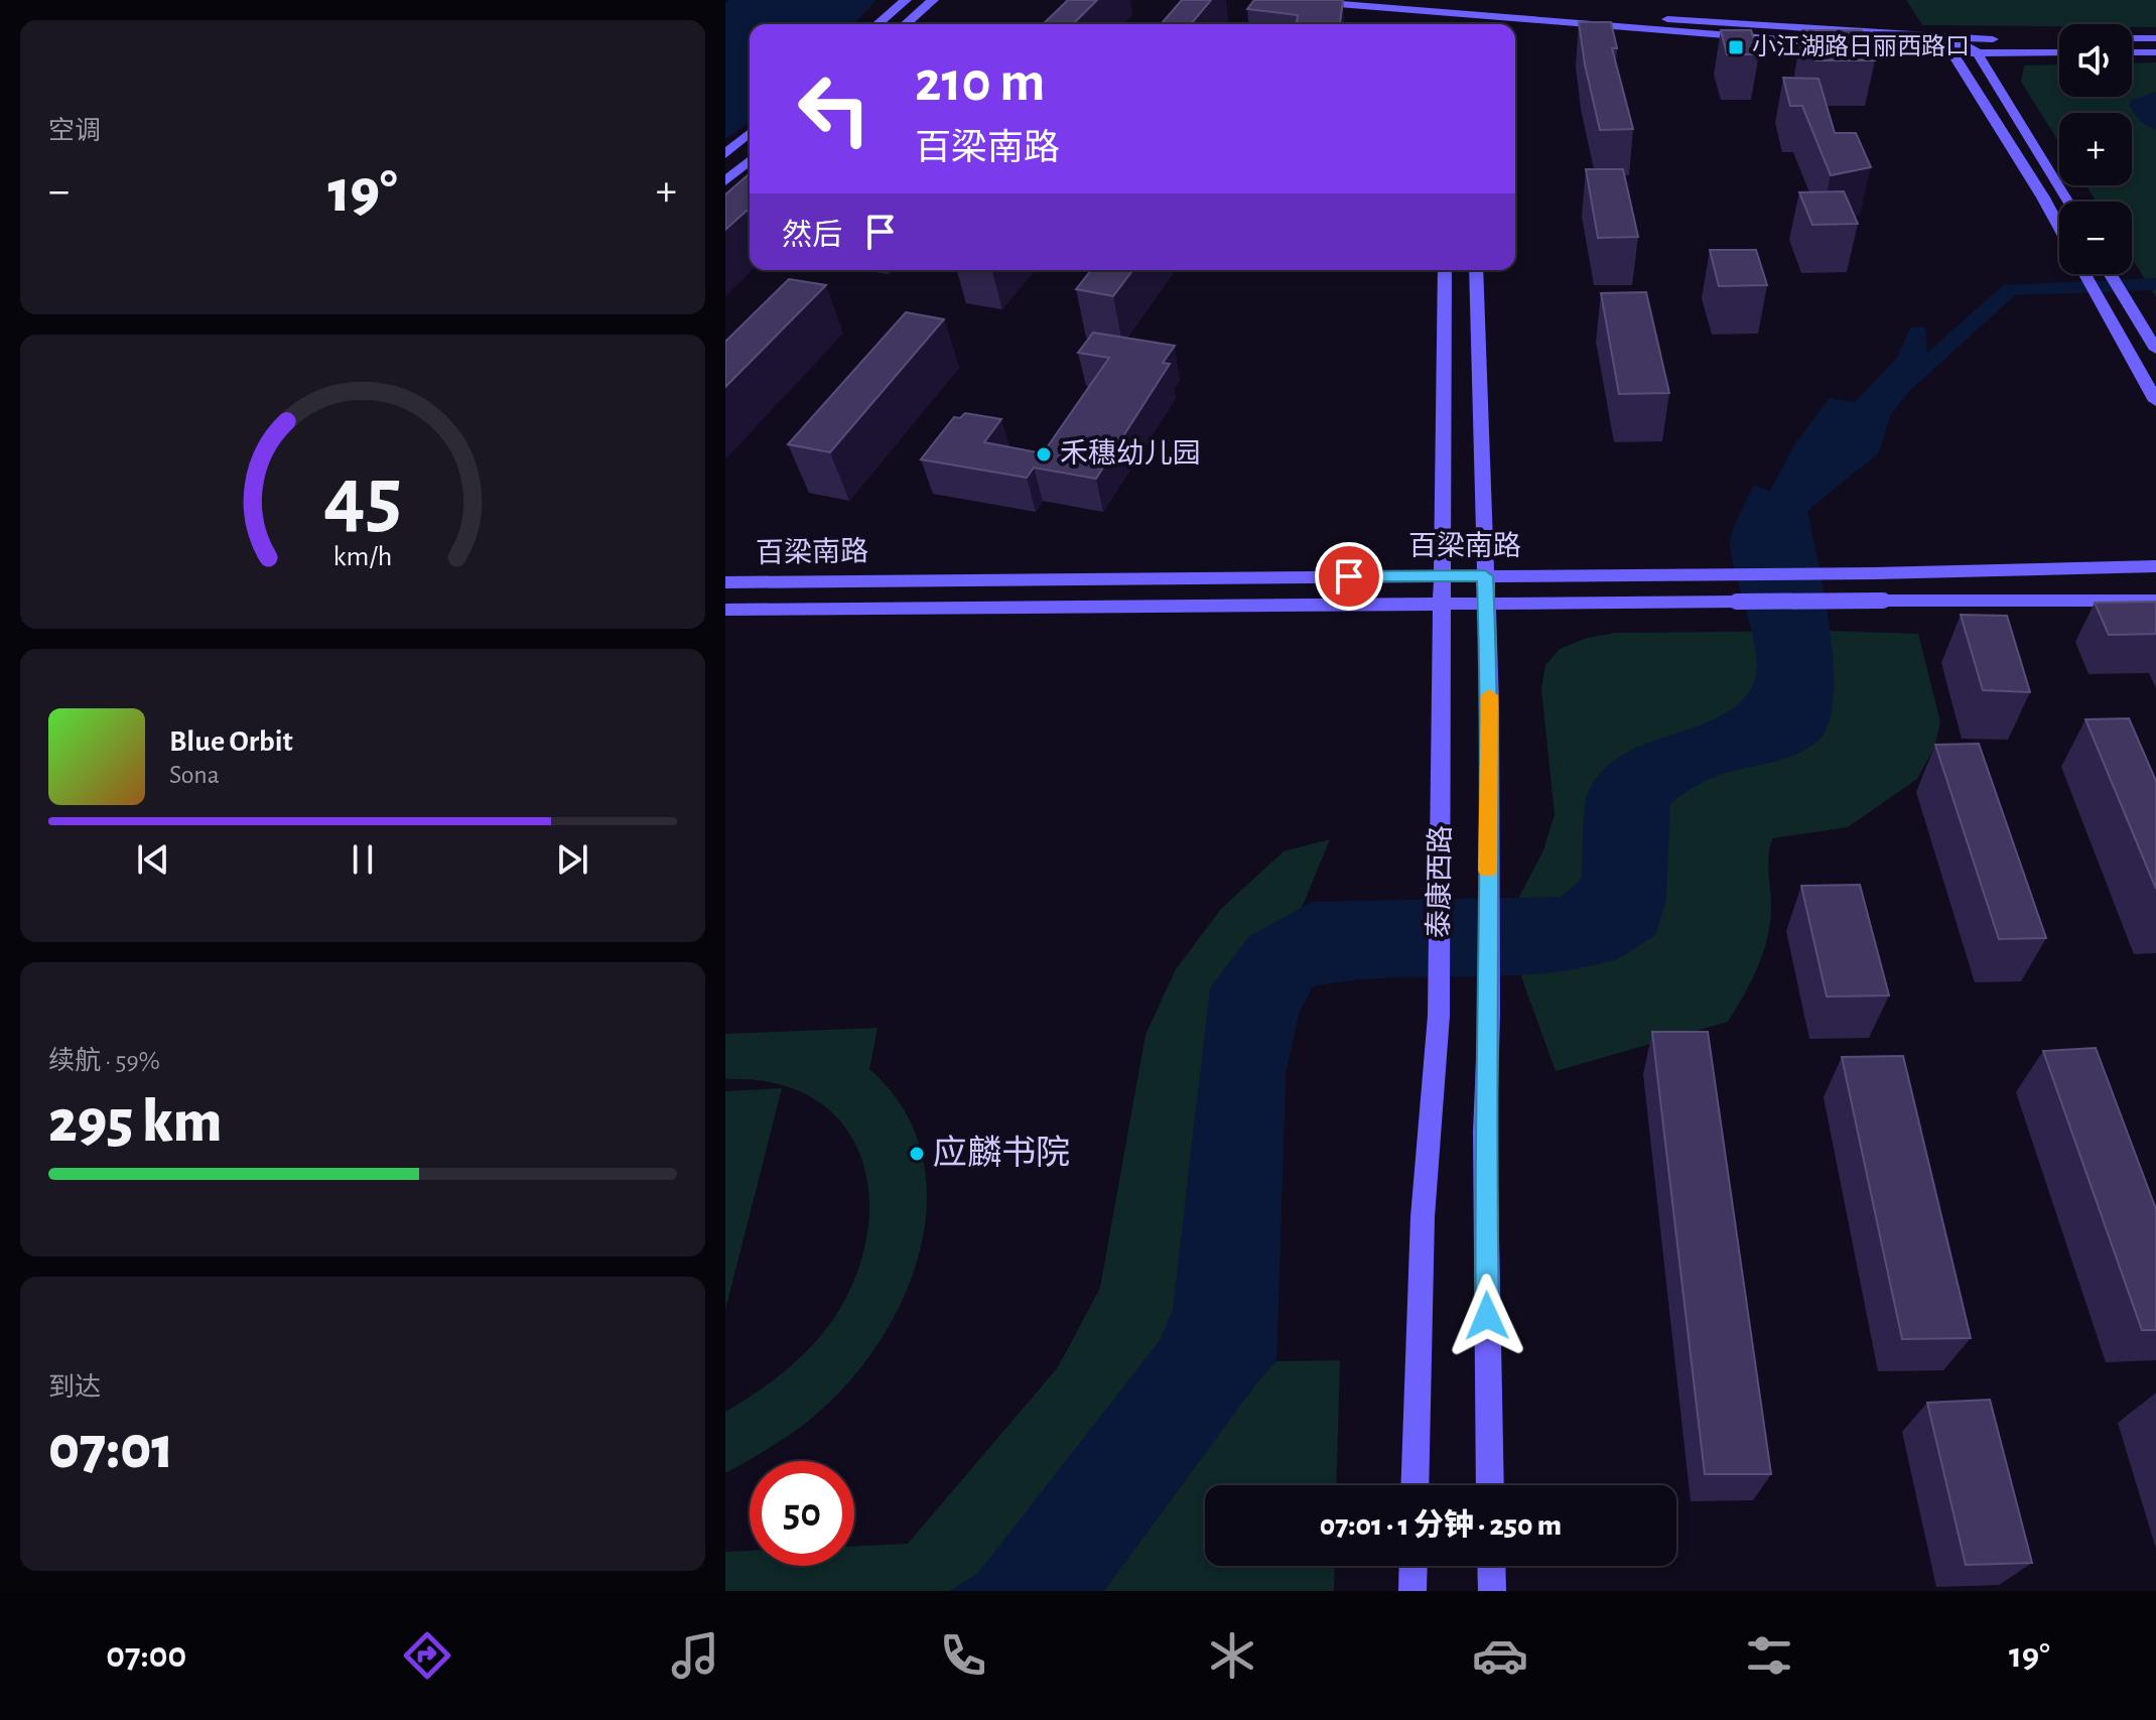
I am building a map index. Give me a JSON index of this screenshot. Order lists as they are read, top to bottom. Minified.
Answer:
{"streets":{"main road":["百梁南路","泰康西路"]},"crossings":[["百梁南路","泰康西路"]],"places":{"transit":["小江湖路日丽西路口"],"other":["禾穗幼儿园","应麟书院"]},"page":{"tile":["空调",["续航 · 59%","295 km"],["到达","07:01"]],"map_buttons":["+","−"],"turn":["210 m","百梁南路"],"heat":["−","19°","+"],"then":"然后","song":["Blue Orbit","Sona"],"limit":"50","trip":"07:01 · 1 分钟 · 250 m","tabs":["07:00","19°"],"gauge":["45","km/h"]}}
